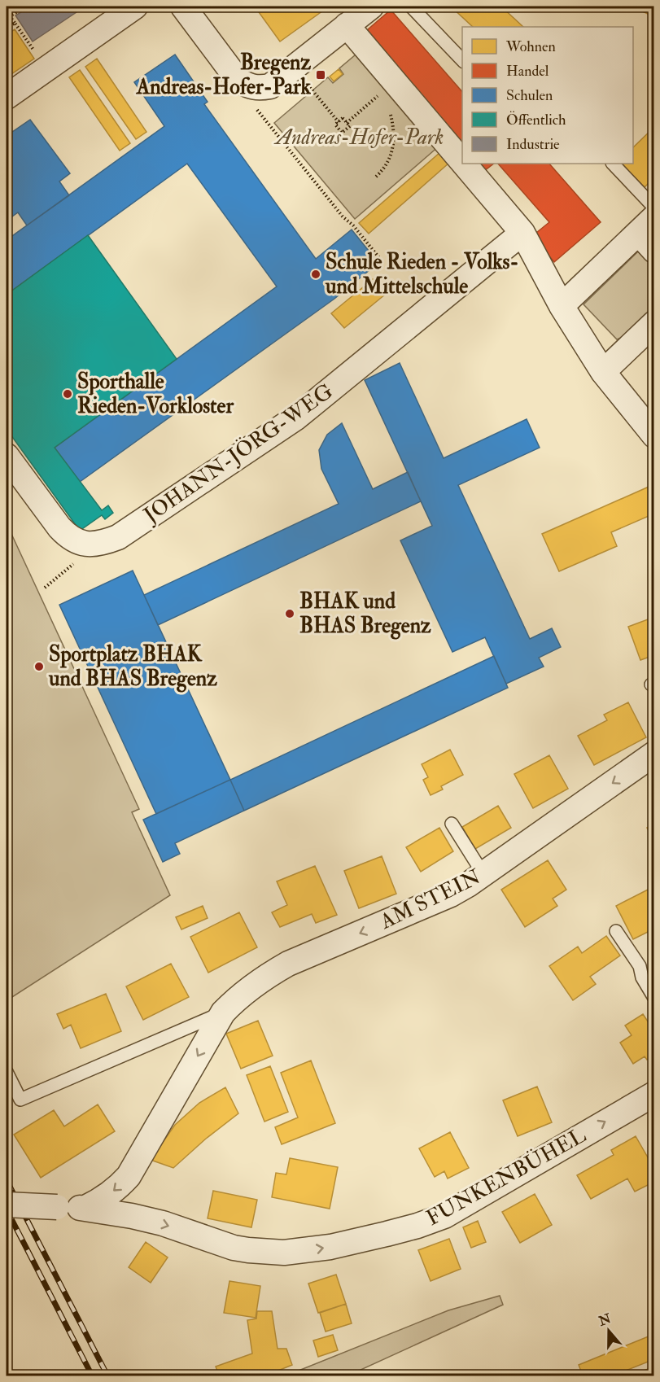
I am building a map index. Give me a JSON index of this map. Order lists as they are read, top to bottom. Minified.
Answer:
{"streets":{"street":["JOHANN-JÖRG-WEG","AM STEIN","FUNKENBÜHEL"]},"crossings":[["AM STEIN","FUNKENBÜHEL"]],"one_way":["AM STEIN","FUNKENBÜHEL"],"parks":["Andreas-Hofer-Park"],"places":{"transit":["Bregenz Andreas-Hofer-Park"],"other":["Schule Rieden - Volks- und Mittelschule","Sporthalle Rieden-Vorkloster","BHAK und BHAS Bregenz","Sportplatz BHAK und BHAS Bregenz"]},"legend":["Wohnen","Handel","Schulen","Öffentlich","Industrie"],"north":"top"}
